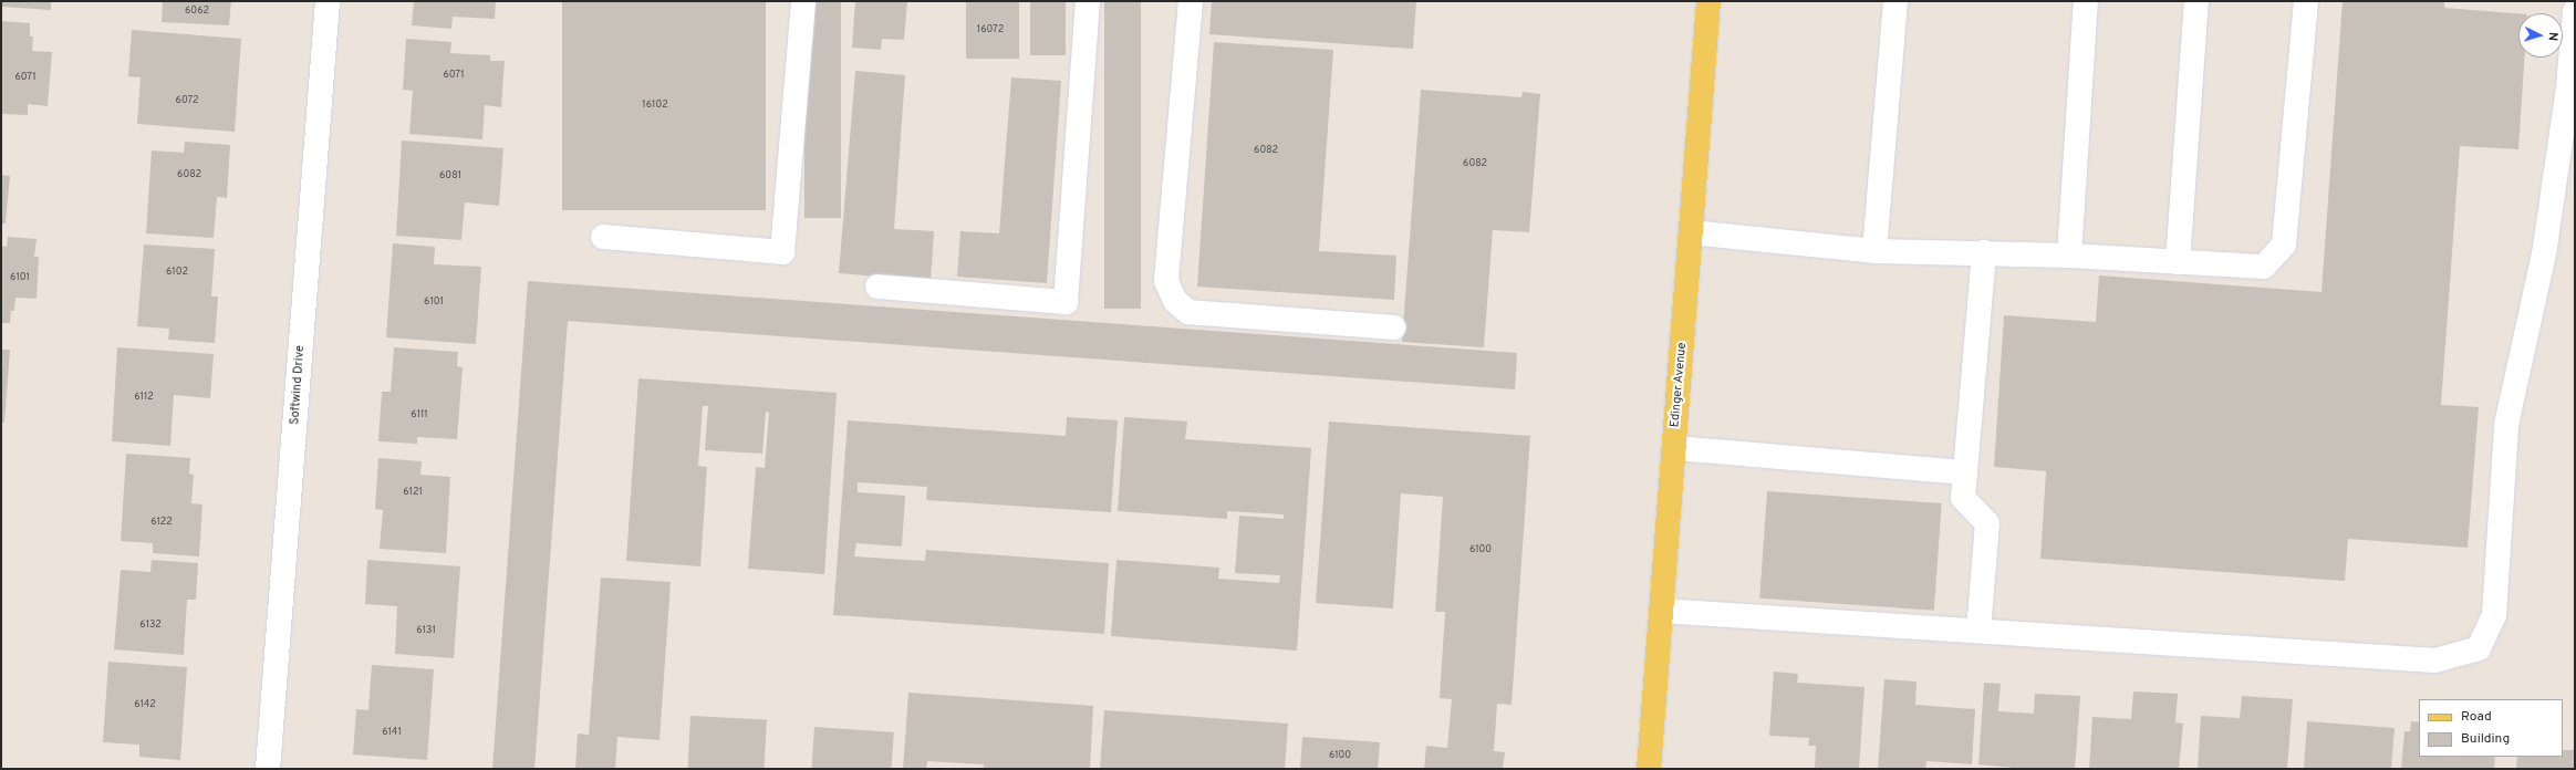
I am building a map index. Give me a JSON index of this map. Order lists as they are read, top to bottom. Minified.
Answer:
{"streets":{"main road":["Edinger Avenue"],"street":["Softwind Drive"]},"house_numbers":["6062","16072","6071","6071","6072","16102","6082","6082","6082","6081","6102","6101","6101","6112","6111","6121","6122","6100","6132","6131","6142","6141","6100"],"legend":["Road","Building"],"north":"right"}
